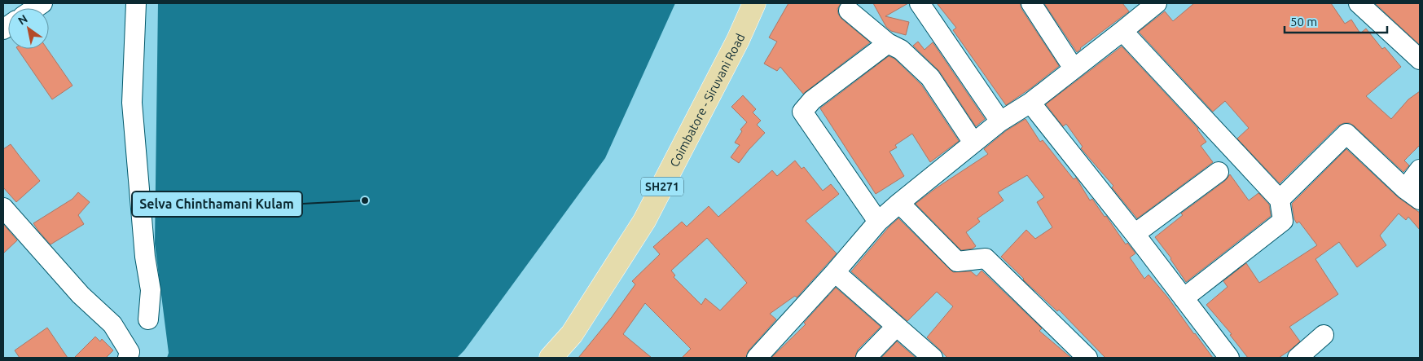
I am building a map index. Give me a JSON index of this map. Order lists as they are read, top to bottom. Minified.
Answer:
{"streets":{"main road":["Coimbatore - Siruvani Road","SH271"]},"places":["Selva Chinthamani Kulam"],"scale_bar":"50 m","north":"top left"}
